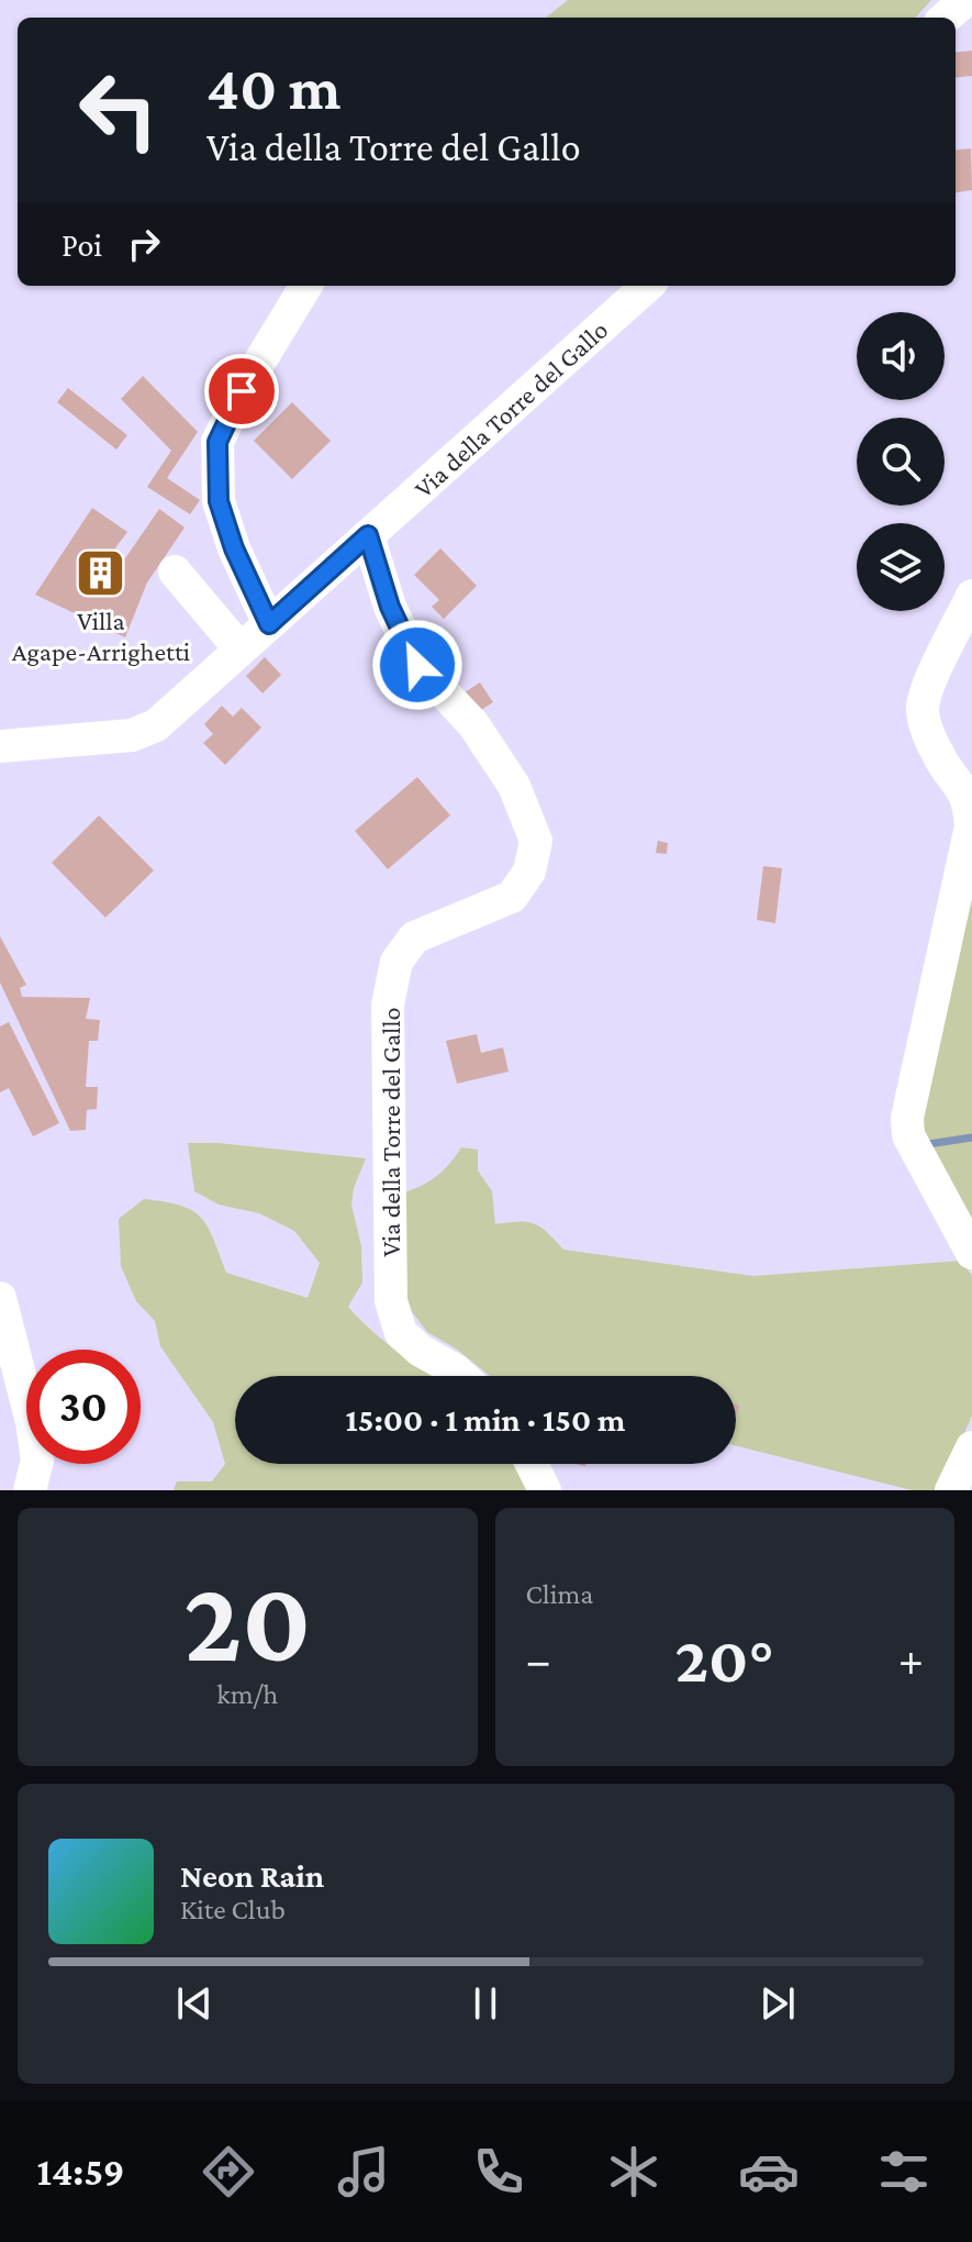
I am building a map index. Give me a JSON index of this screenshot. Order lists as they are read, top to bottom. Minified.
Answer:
{"streets":{"street":["Via della Torre del Gallo"]},"places":{"building":["Villa Agape-Arrighetti"]},"page":{"turn":["40 m","Via della Torre del Gallo"],"then":"Poi","limit":"30","trip":"15:00 · 1 min · 150 m","tile":[["20","km/h"],"Clima"],"heat":["−","20°","+"],"song":["Neon Rain","Kite Club"],"tabs":"14:59"}}
